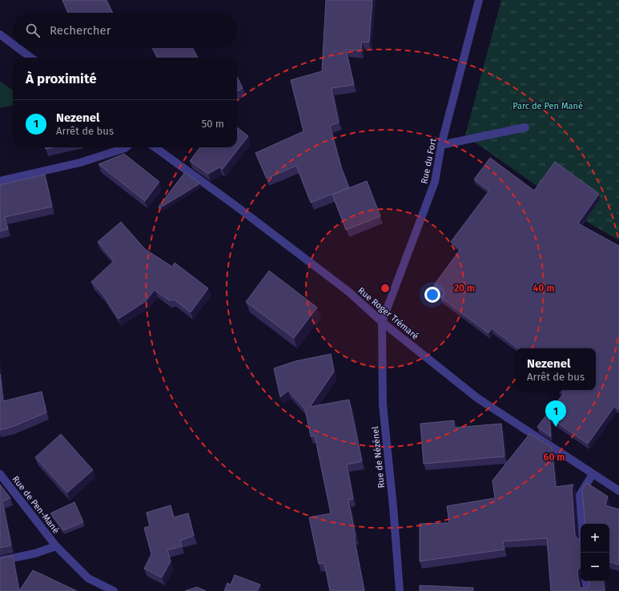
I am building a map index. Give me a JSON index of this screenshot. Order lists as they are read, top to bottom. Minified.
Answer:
{"streets":{"street":["Rue du Fort","Rue Roger Trémaré","Rue de Nézénel","Rue de Pen-Mané"]},"crossings":[["Rue du Fort","Rue Roger Trémaré"],["Rue du Fort","Rue de Nézénel"],["Rue Roger Trémaré","Rue de Nézénel"]],"parks":["Parc de Pen Mané"],"page":{"search":"Rechercher","heading":"À proximité","list":[{"mark":"1","name":"Nezenel","note":"Arrêt de bus","value":"50 m"}],"popup":["Nezenel","Arrêt de bus"],"pins":"1","map_buttons":["+","−"]},"rings":["20 m","40 m","60 m"]}
